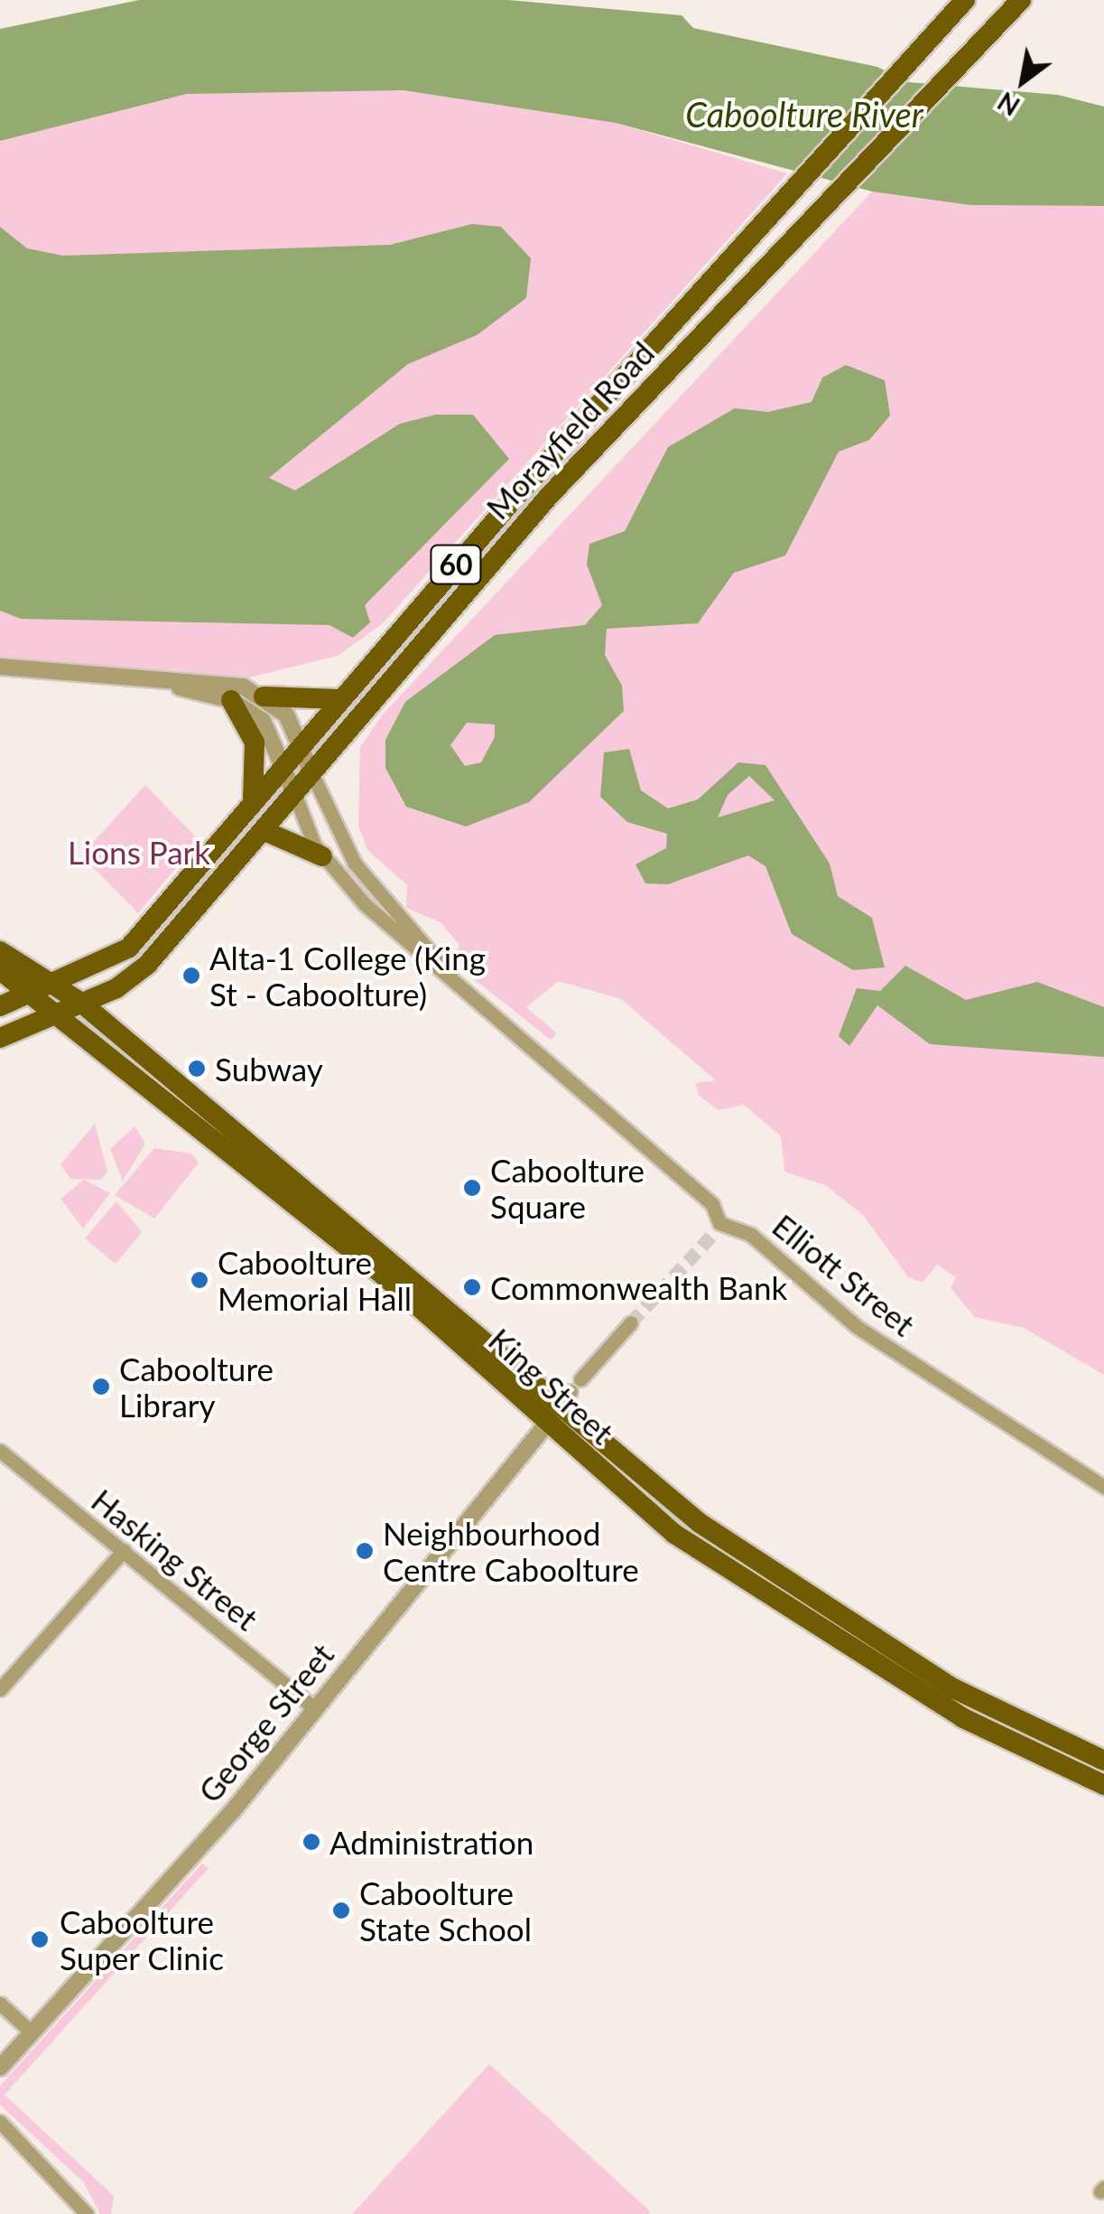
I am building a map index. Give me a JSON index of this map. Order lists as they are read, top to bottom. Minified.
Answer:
{"streets":{"main road":["Morayfield Road","60","King Street"],"street":["Elliott Street","Hasking Street","George Street"]},"crossings":[["Morayfield Road","60"],["Morayfield Road","Elliott Street"],["Morayfield Road","King Street"],["60","King Street"],["King Street","George Street"],["Hasking Street","George Street"]],"water":["Caboolture River"],"parks":["Lions Park"],"places":["Alta-1 College (King St - Caboolture)","Subway","Caboolture Square","Caboolture Memorial Hall","Commonwealth Bank","Caboolture Library","Neighbourhood Centre Caboolture","Administration","Caboolture State School","Caboolture Super Clinic"],"north":"bottom left"}
